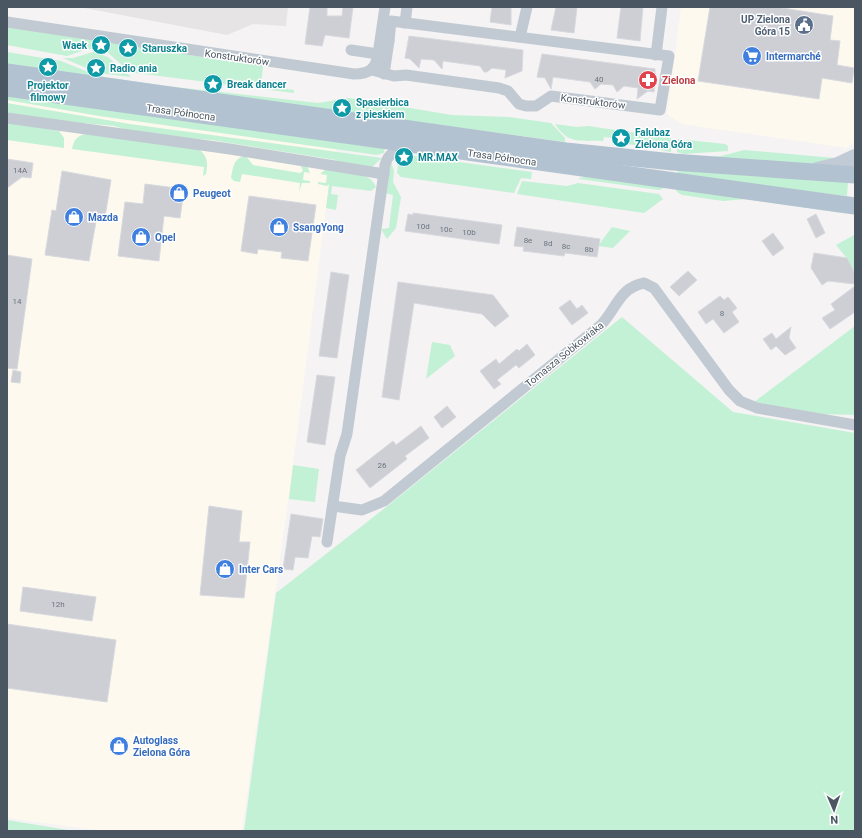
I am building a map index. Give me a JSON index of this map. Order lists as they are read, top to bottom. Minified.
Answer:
{"streets":{"main road":["Trasa Północna"],"street":["Konstruktorów","Tomasza Sobkowiaka"]},"places":{"public building":["UP Zielona Góra 15"],"place":["Waek","Staruszka","Projektor filmowy","Radio ania","Break dancer","Spasierbica z pieskiem","Falubaz Zielona Góra","MR.MAX"],"supermarket":["Intermarché"],"pharmacy":["Zielona"],"shop":["Peugeot","Mazda","SsangYong","Opel","Inter Cars","Autoglass Zielona Góra"]},"house_numbers":["40","14A","10d","10c","10b","8e","8d","8c","8b","14","8","26","12h"],"north":"bottom"}
